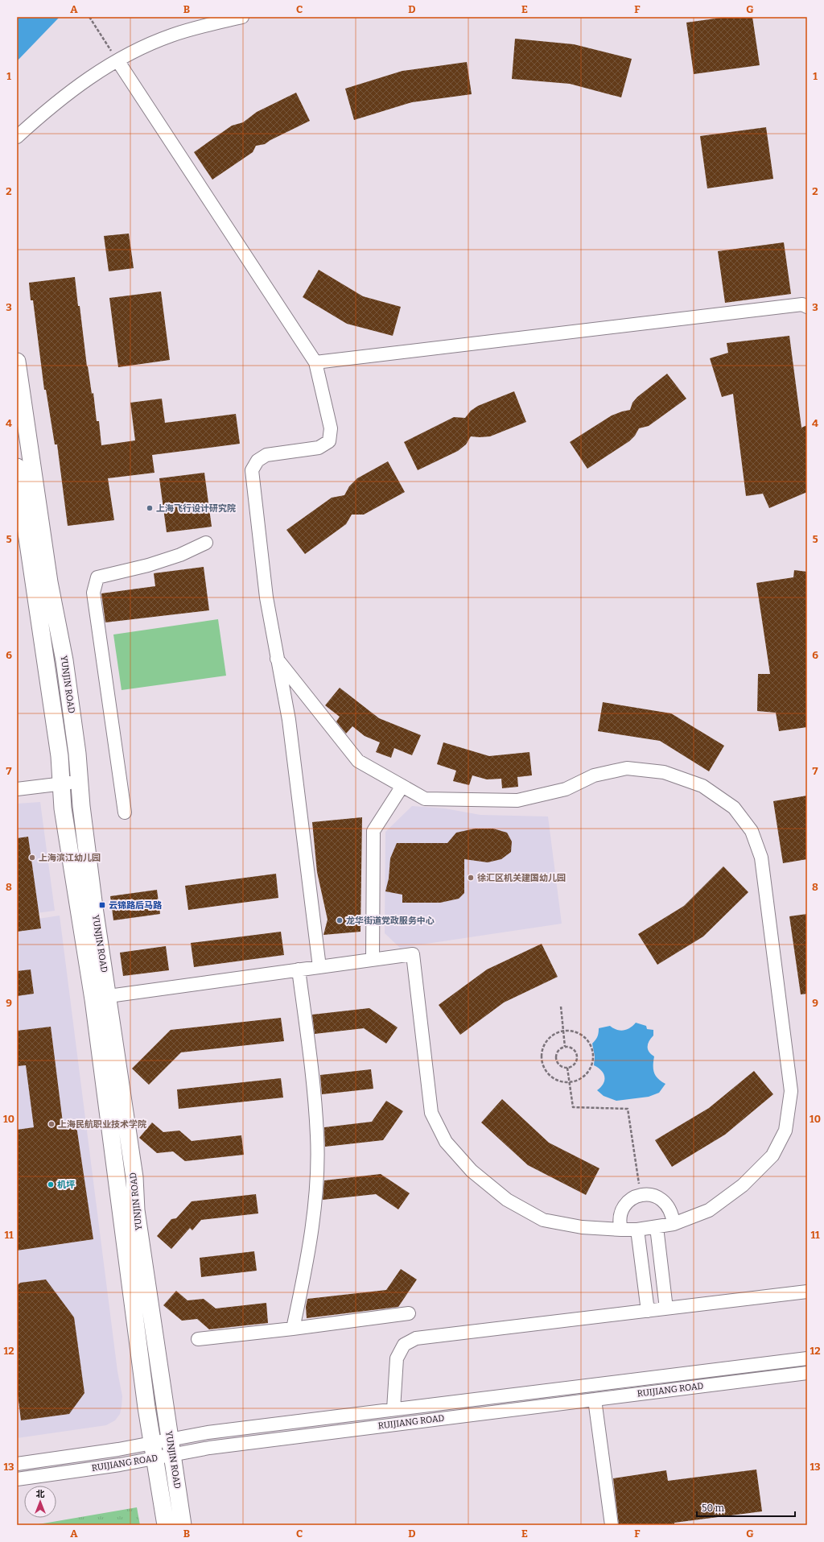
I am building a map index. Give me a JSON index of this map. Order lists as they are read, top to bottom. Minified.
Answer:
{"streets":{"main road":["YUNJIN ROAD"],"street":["RUIJIANG ROAD"]},"crossings":[["YUNJIN ROAD","RUIJIANG ROAD"]],"places":{"other":["上海飞行设计研究院","上海滨江幼儿园","徐汇区机关建国幼儿园","龙华街道党政服务中心","上海民航职业技术学院","机坪"],"transit":["云锦路后马路"]},"scale_bar":"50 m","north":"top","grid":{"columns":["A","B","C","D","E","F","G"],"rows":["1","2","3","4","5","6","7","8","9","10","11","12","13"]}}
